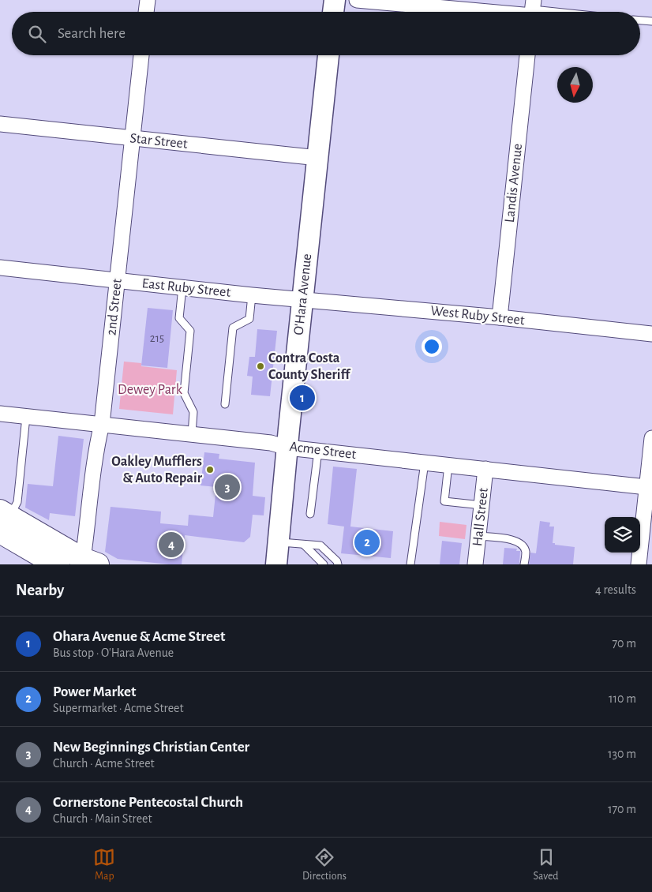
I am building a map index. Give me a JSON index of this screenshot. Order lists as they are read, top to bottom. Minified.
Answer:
{"streets":{"main road":["O'Hara Avenue"],"street":["Star Street","Landis Avenue","East Ruby Street","2nd Street","West Ruby Street","Acme Street","Hall Street"]},"crossings":[["Star Street","O'Hara Avenue"],["Star Street","2nd Street"],["Landis Avenue","West Ruby Street"],["East Ruby Street","O'Hara Avenue"],["East Ruby Street","2nd Street"],["East Ruby Street","West Ruby Street"],["O'Hara Avenue","West Ruby Street"],["O'Hara Avenue","Acme Street"],["2nd Street","Acme Street"],["Acme Street","Hall Street"]],"parks":["Dewey Park"],"places":["Contra Costa County Sheriff","Oakley Mufflers & Auto Repair"],"house_numbers":["215"],"north":"bottom","page":{"search":"Search here","pins":["1","3","2","4"],"heading":["Nearby","4 results"],"list":[{"mark":"1","name":"Ohara Avenue & Acme Street","note":"Bus stop · O'Hara Avenue","value":"70 m"},{"mark":"2","name":"Power Market","note":"Supermarket · Acme Street","value":"110 m"},{"mark":"3","name":"New Beginnings Christian Center","note":"Church · Acme Street","value":"130 m"},{"mark":"4","name":"Cornerstone Pentecostal Church","note":"Church · Main Street","value":"170 m"}],"nav":["Map","Directions","Saved"]}}
